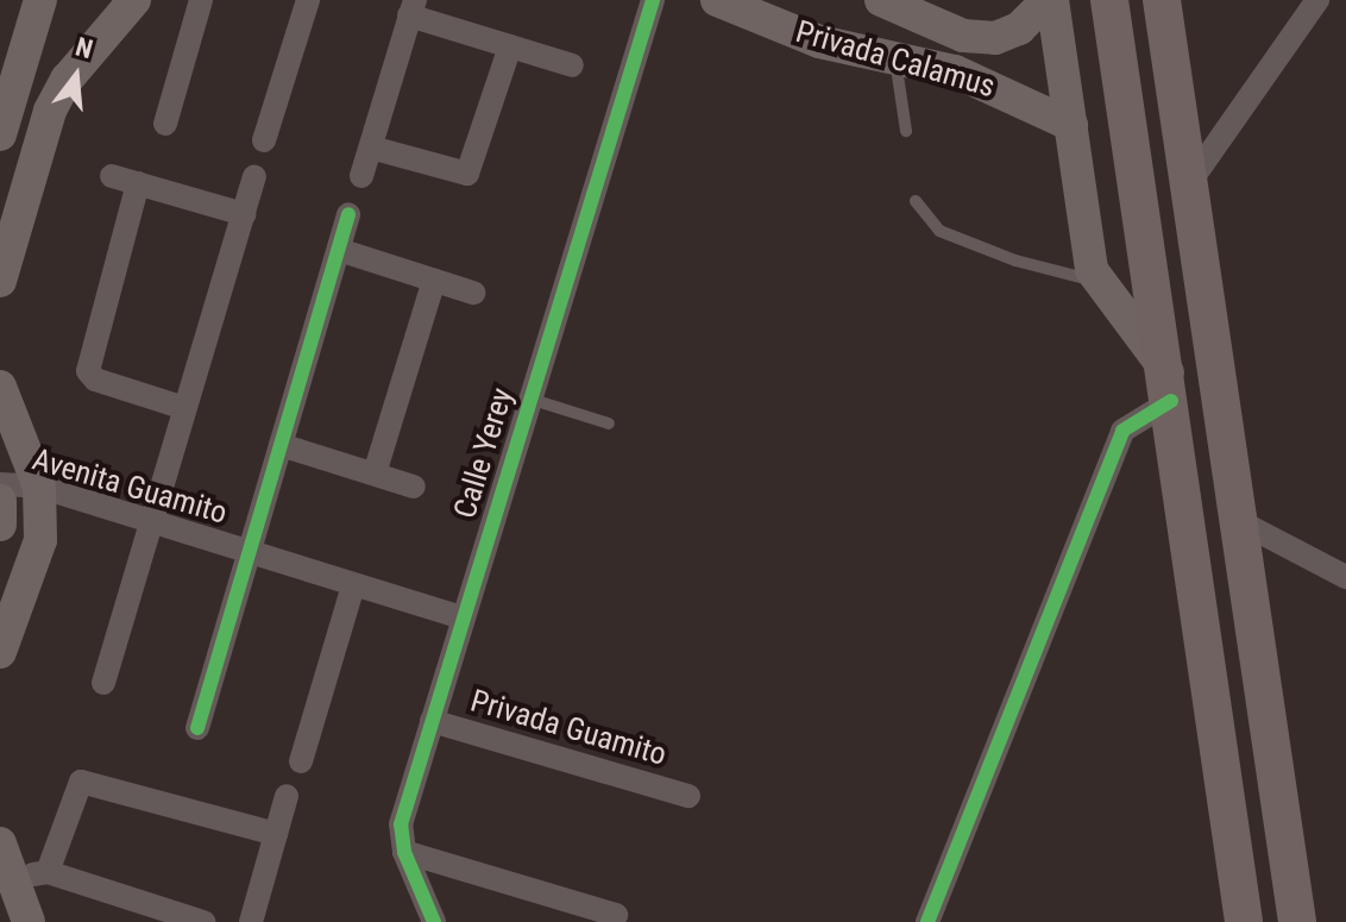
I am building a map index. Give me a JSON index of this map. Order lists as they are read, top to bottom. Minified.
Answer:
{"streets":{"street":["Privada Calamus","Calle Yerey","Avenita Guamito","Privada Guamito"]},"crossings":[["Calle Yerey","Avenita Guamito"],["Calle Yerey","Privada Guamito"]],"north":"top"}
